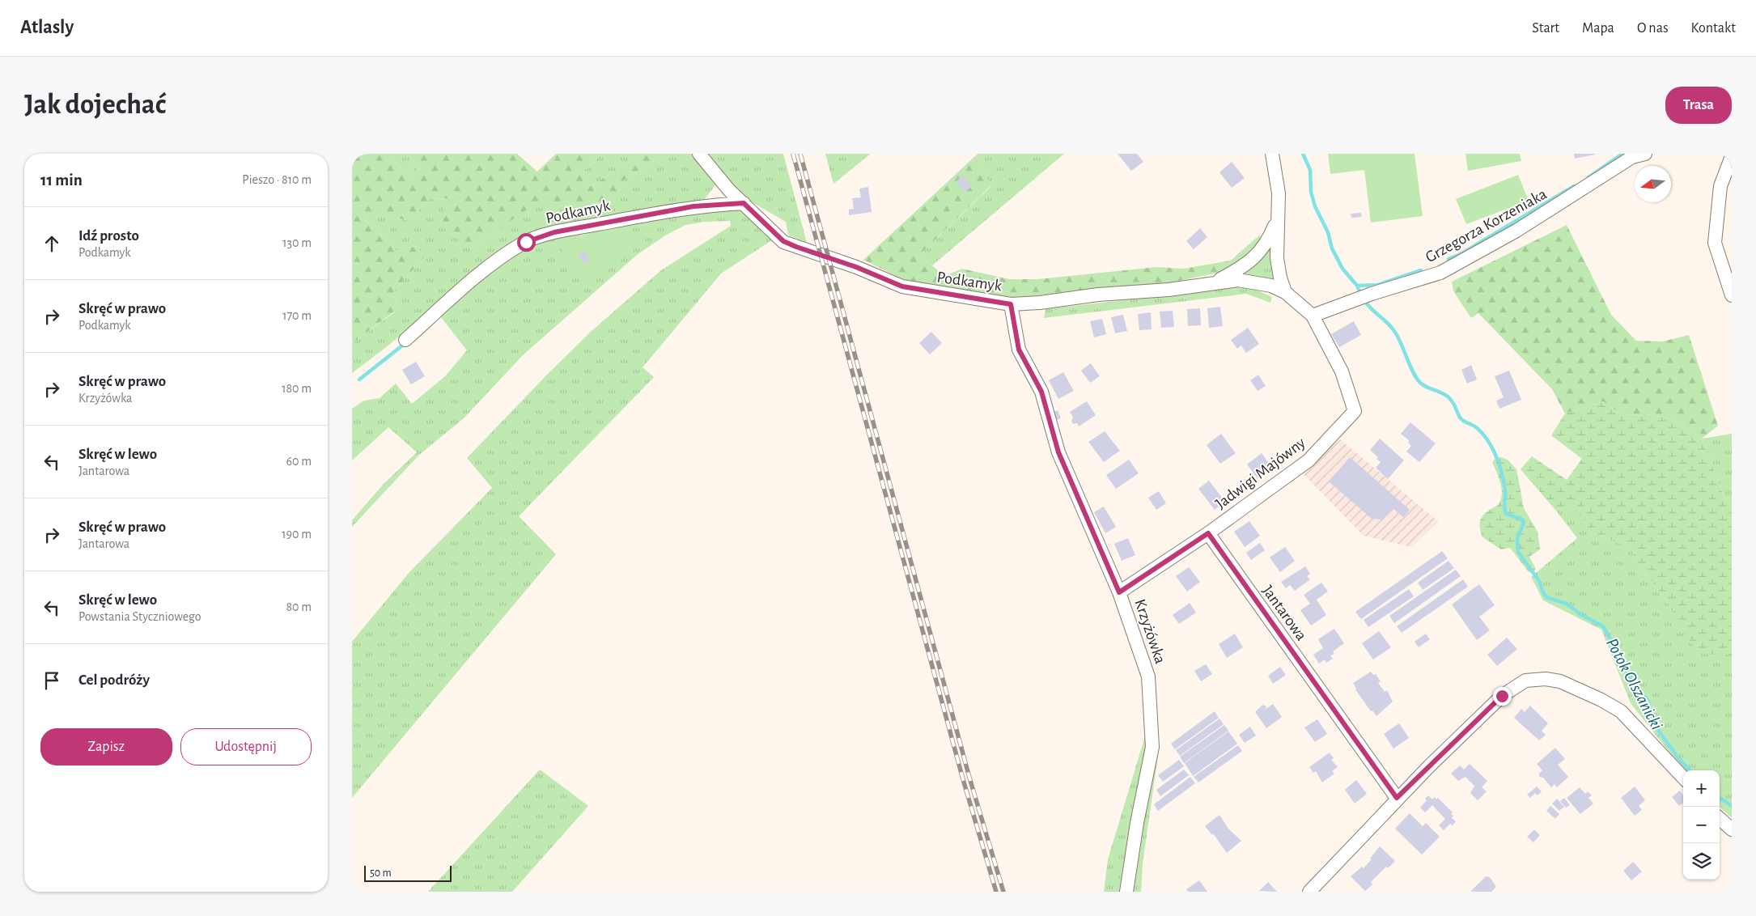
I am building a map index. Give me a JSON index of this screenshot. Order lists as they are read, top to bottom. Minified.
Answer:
{"streets":{"street":["Podkamyk","Grzegorza Korzeniaka","Jadwigi Majówny","Jantarowa","Krzyżówka"]},"crossings":[["Podkamyk","Jadwigi Majówny"],["Podkamyk","Krzyżówka"],["Grzegorza Korzeniaka","Jadwigi Majówny"],["Jadwigi Majówny","Jantarowa"]],"water":["Potok Olszanicki"],"scale_bar":"50 m","north":"left","page":{"header":"Atlasly","nav":["Start","Mapa","O nas","Kontakt"],"buttons":["Trasa",["Zapisz","Udostępnij"]],"title":"Jak dojechać","heading":["11 min","Pieszo · 810 m"],"list":[["Idź prosto","Podkamyk","130 m"],["Skręć w prawo","Podkamyk","170 m"],["Skręć w prawo","Krzyżówka","180 m"],["Skręć w lewo","Jantarowa","60 m"],["Skręć w prawo","Jantarowa","190 m"],["Skręć w lewo","Powstania Styczniowego","80 m"],"Cel podróży"],"map_buttons":["+","−"],"scale":"50 m"}}
